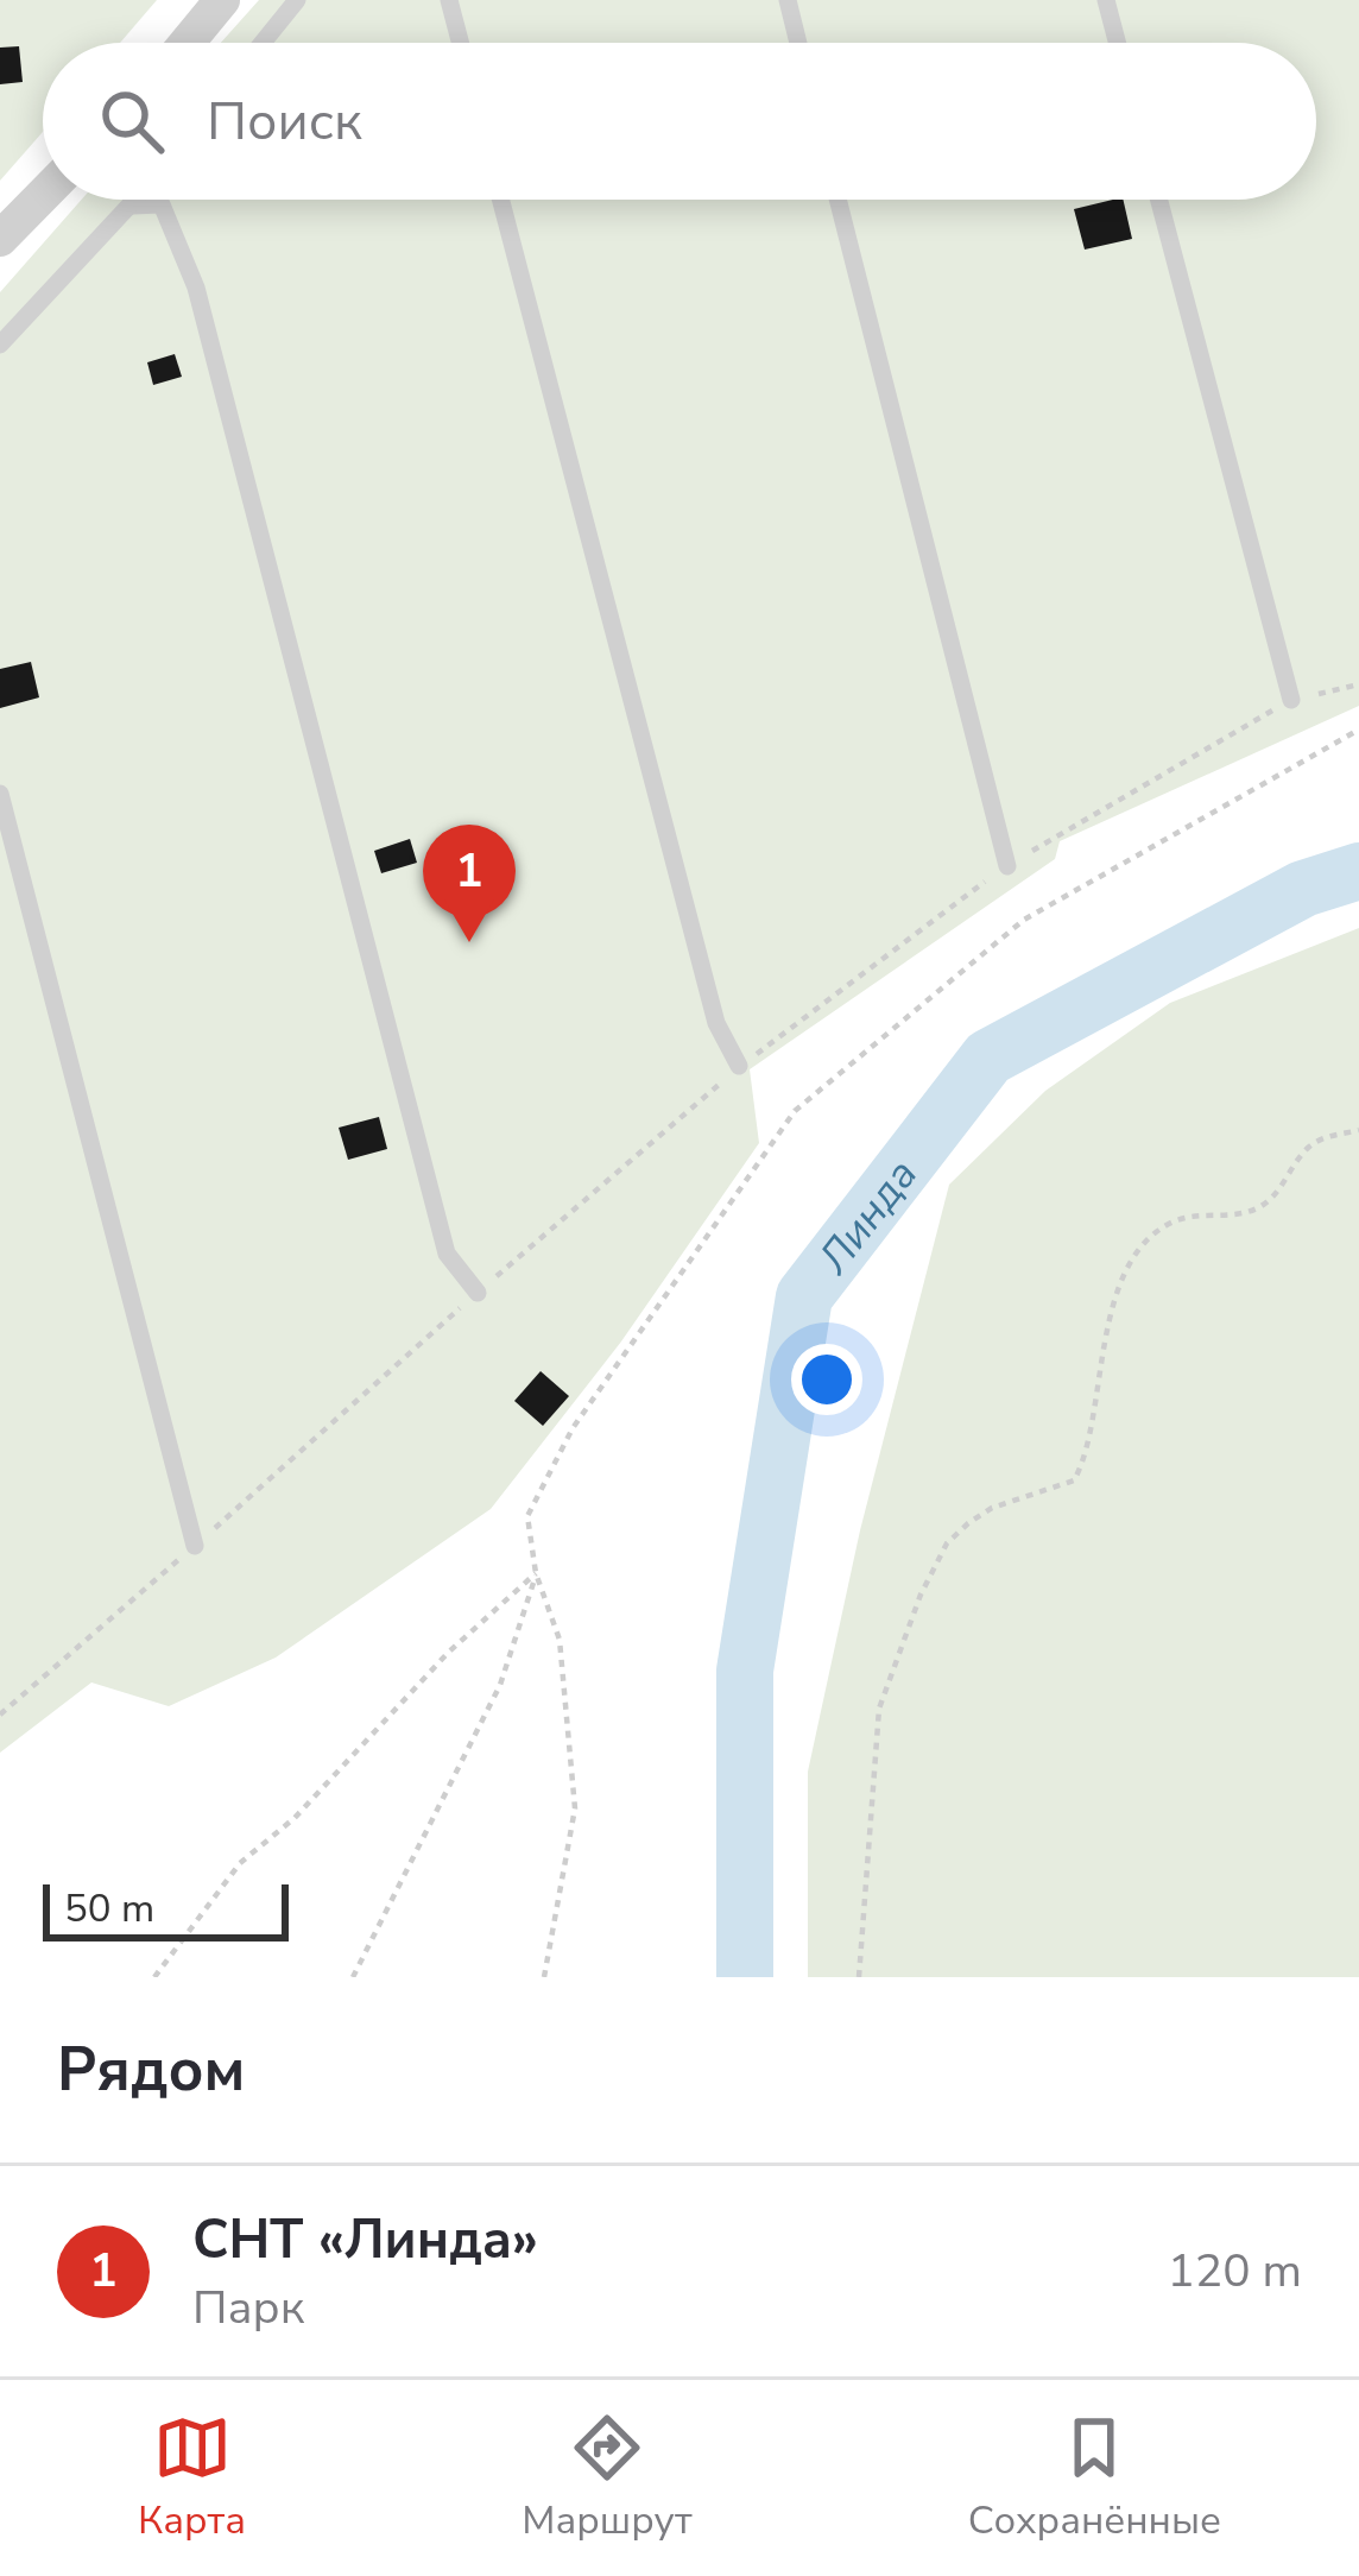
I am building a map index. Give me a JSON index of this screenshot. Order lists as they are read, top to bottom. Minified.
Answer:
{"water":["Линда"],"scale_bar":"50 m","page":{"search":"Поиск","pins":"1","scale":"50 m","heading":"Рядом","list":[{"mark":"1","name":"СНТ «Линда»","note":"Парк","value":"120 m"}],"nav":["Карта","Маршрут","Сохранённые"]}}
